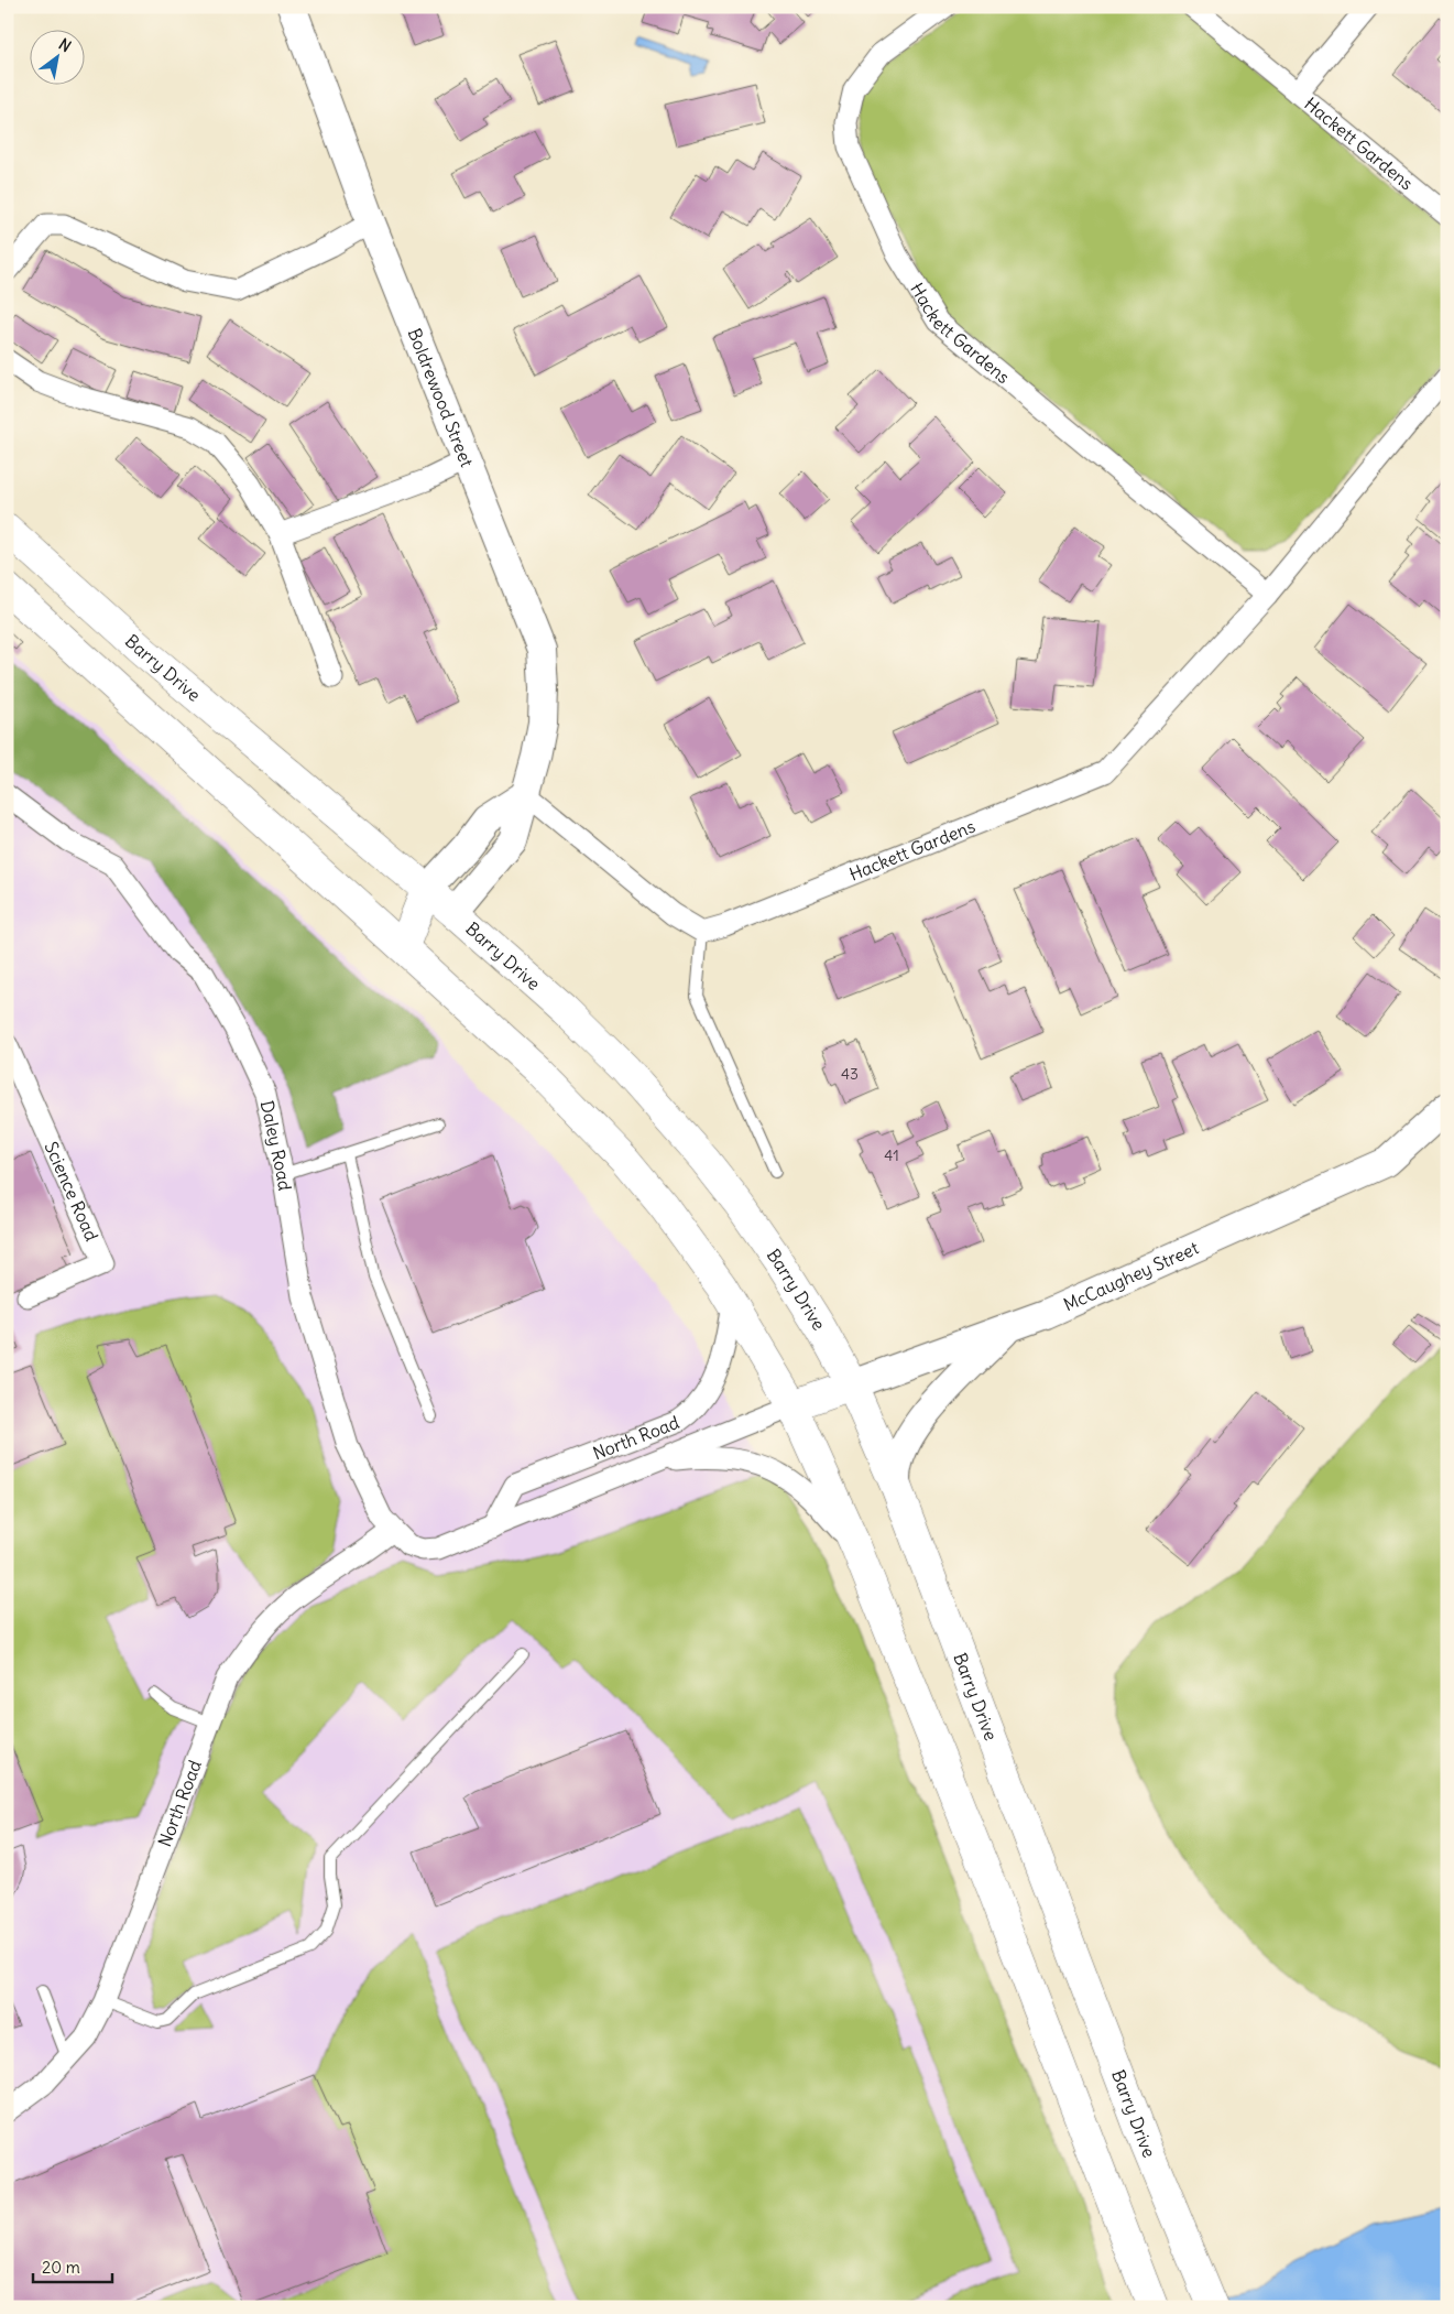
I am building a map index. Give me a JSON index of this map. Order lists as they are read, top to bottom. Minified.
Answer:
{"streets":{"main road":["Barry Drive","McCaughey Street"],"street":["Hackett Gardens","Boldrewood Street","Daley Road","Science Road","North Road"]},"crossings":[["Boldrewood Street","Barry Drive"],["Barry Drive","McCaughey Street"],["Daley Road","North Road"],["McCaughey Street","North Road"]],"house_numbers":["43","41"],"scale_bar":"20 m","north":"top right"}
